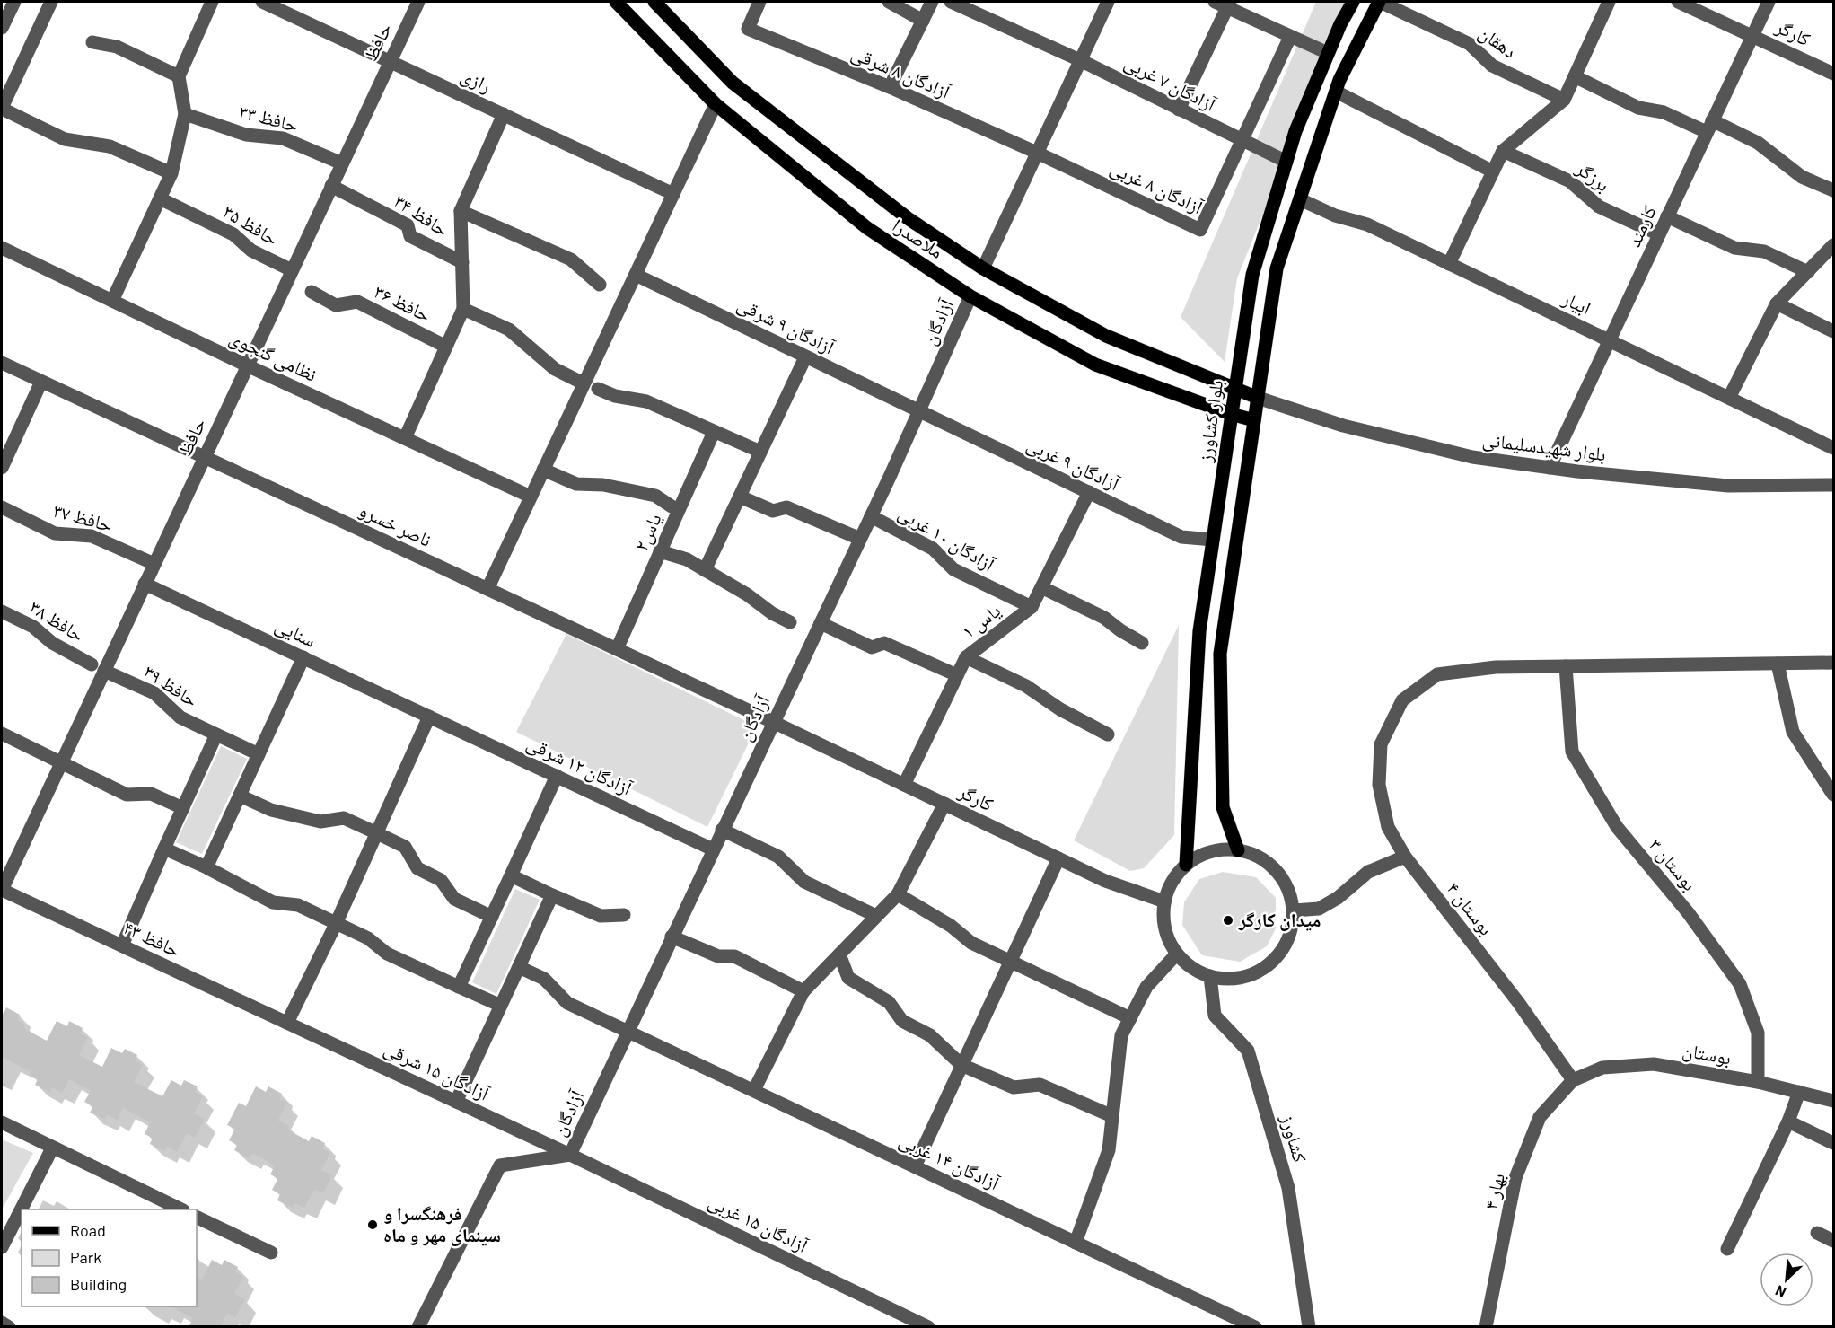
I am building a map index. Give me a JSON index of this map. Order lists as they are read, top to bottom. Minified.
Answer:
{"streets":{"main road":["ملاصدرا","بلوار کشاورز"],"street":["کارگر","حافظ","دهقان","آزادگان ۸ شرقی","رازی","آزادگان ۷ غربی","حافظ ۳۳","برزگر","آزادگان ۸ غربی","حافظ ۳۴","حافظ ۳۵","کارمند","حافظ ۳۶","ابیار","آزادگان","آزادگان ۹ شرقی","نظامی گنجوی","بلوار شهیدسلیمانی","آزادگان ۹ غربی","حافظ ۳۷","ناصر خسرو","یاس۲","آزادگان ۱۰ غربی","حافظ ۳۸","یاس ۱","سنایی","حافظ ۳۹","آزادگان ۱۲ شرقی","بوستان ۳","بوستان ۴","حافظ ۴۳","بوستان","آزادگان ۱۵ شرقی","کشاورز","آزادگان ۱۴ غربی","بهار ۴","آزادگان ۱۵ غربی"]},"crossings":[["کارگر","کارمند"],["کارگر","آزادگان"],["کارگر","بلوار کشاورز"],["کارگر","ناصر خسرو"],["کارگر","یاس ۱"],["کارگر","کشاورز"],["حافظ","رازی"],["حافظ","حافظ ۳۳"],["حافظ","حافظ ۳۴"],["حافظ","حافظ ۳۵"],["حافظ","نظامی گنجوی"],["حافظ","حافظ ۳۷"],["حافظ","ناصر خسرو"],["حافظ","حافظ ۳۸"],["حافظ","سنایی"],["حافظ","حافظ ۳۹"],["حافظ","حافظ ۴۳"],["آزادگان ۸ شرقی","آزادگان ۸ غربی"],["آزادگان ۷ غربی","آزادگان ۸ غربی"],["آزادگان ۷ غربی","بلوار کشاورز"],["برزگر","کارمند"],["کارمند","ابیار"],["کارمند","بلوار شهیدسلیمانی"],["ملاصدرا","آزادگان"],["ملاصدرا","بلوار کشاورز"],["ملاصدرا","بلوار شهیدسلیمانی"],["آزادگان","آزادگان ۹ شرقی"],["آزادگان","آزادگان ۹ غربی"],["آزادگان","ناصر خسرو"],["آزادگان","آزادگان ۱۰ غربی"],["آزادگان","آزادگان ۱۲ شرقی"],["آزادگان","آزادگان ۱۵ شرقی"],["آزادگان","آزادگان ۱۴ غربی"],["آزادگان","آزادگان ۱۵ غربی"],["آزادگان ۹ شرقی","آزادگان ۹ غربی"],["بلوار کشاورز","آزادگان ۹ غربی"],["بلوار کشاورز","کشاورز"],["آزادگان ۹ غربی","یاس ۱"],["ناصر خسرو","یاس۲"],["آزادگان ۱۰ غربی","یاس ۱"],["حافظ ۳۸","حافظ ۳۹"],["سنایی","آزادگان ۱۲ شرقی"],["بوستان ۳","بوستان ۴"],["بوستان ۳","بوستان"],["بوستان ۴","بوستان"],["بوستان ۴","بهار ۴"],["حافظ ۴۳","آزادگان ۱۵ شرقی"],["بوستان","بهار ۴"],["آزادگان ۱۵ شرقی","آزادگان ۱۵ غربی"]],"places":["میدان کارگر","فرهنگسرا و سینمای مهر و ماه"],"legend":["Road","Park","Building"],"north":"bottom left"}
